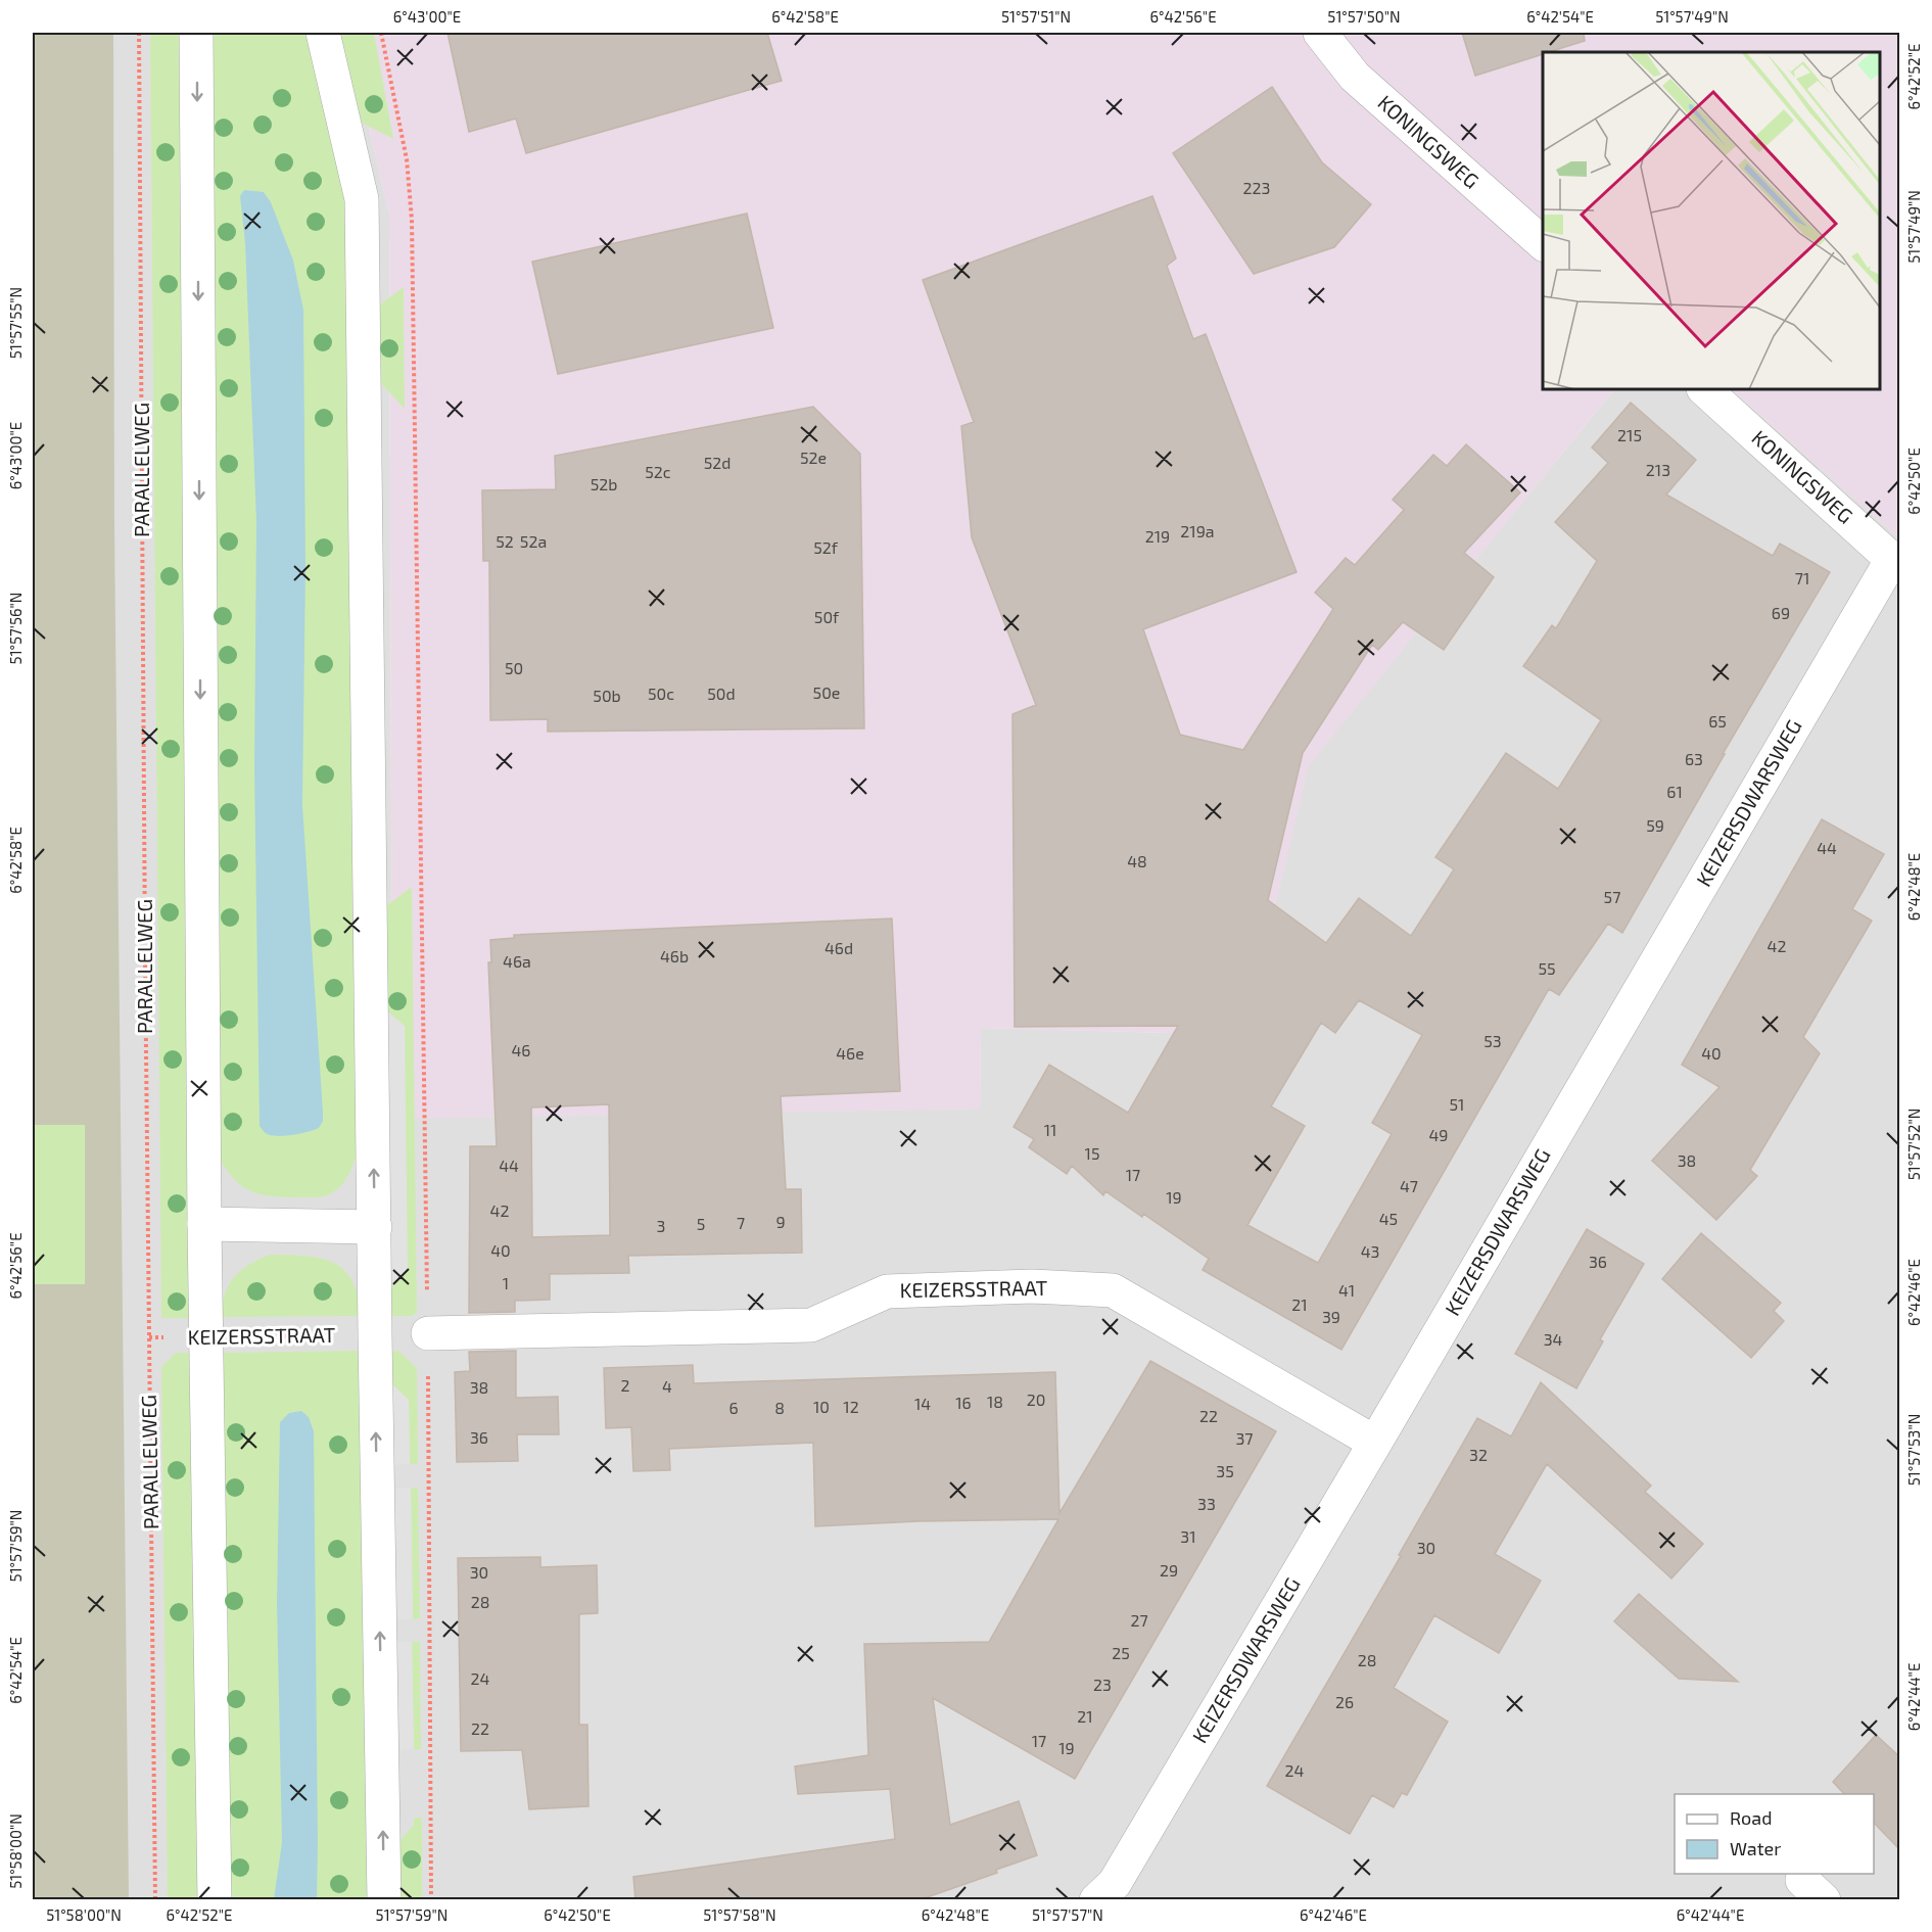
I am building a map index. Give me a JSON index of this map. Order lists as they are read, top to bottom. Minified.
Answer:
{"streets":{"street":["KONINGSWEG","KEIZERSDWARSWEG","KEIZERSSTRAAT"],"path":["PARALLELWEG"]},"crossings":[["KONINGSWEG","KEIZERSDWARSWEG"],["PARALLELWEG","KEIZERSSTRAAT"],["KEIZERSDWARSWEG","KEIZERSSTRAAT"]],"house_numbers":["223","215","52e","52d","213","52c","52b","219a","219","52","52a","52f","71","69","50f","50","50e","50c","50d","50b","65","63","61","59","44","48","57","42","46d","46b","46a","55","53","46","46e","40","51","11","49","15","38","44","17","47","19","42","45","9","7","5","3","40","43","36","1","41","21","39","34","2","4","38","20","18","16","14","10","12","6","8","22","36","37","32","35","33","31","30","29","30","28","27","25","28","24","23","26","21","22","17","19","24"],"legend":["Road","Water"],"coordinates":["6°43'00\"E","6°42'58\"E","51°57'51\"N","6°42'56\"E","51°57'50\"N","6°42'54\"E","51°57'49\"N","6°42'52\"E","51°57'55\"N","6°42'50\"E","51°57'56\"N","6°42'48\"E","51°57'52\"N","6°42'46\"E","51°57'53\"N","51°57'59\"N","6°42'44\"E","51°58'00\"N","51°57'58\"N","51°57'57\"N"]}
